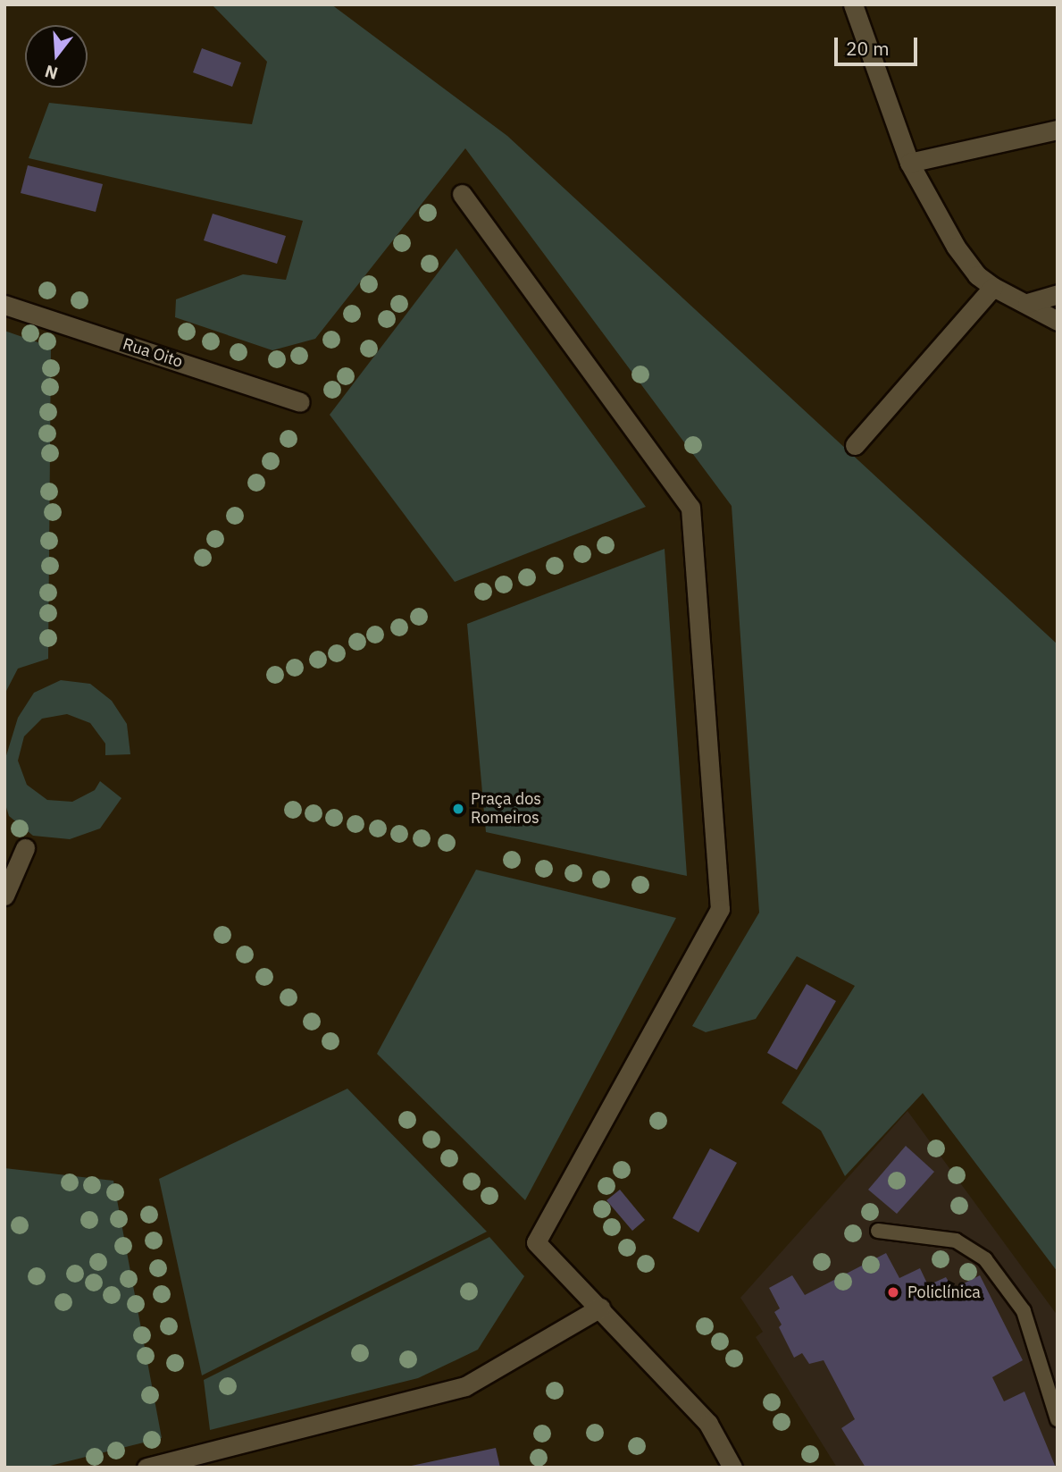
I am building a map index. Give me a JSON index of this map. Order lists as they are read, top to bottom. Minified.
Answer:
{"streets":{"street":["Rua Oito"]},"places":["Praça dos Romeiros","Policlínica"],"scale_bar":"20 m","north":"bottom"}
